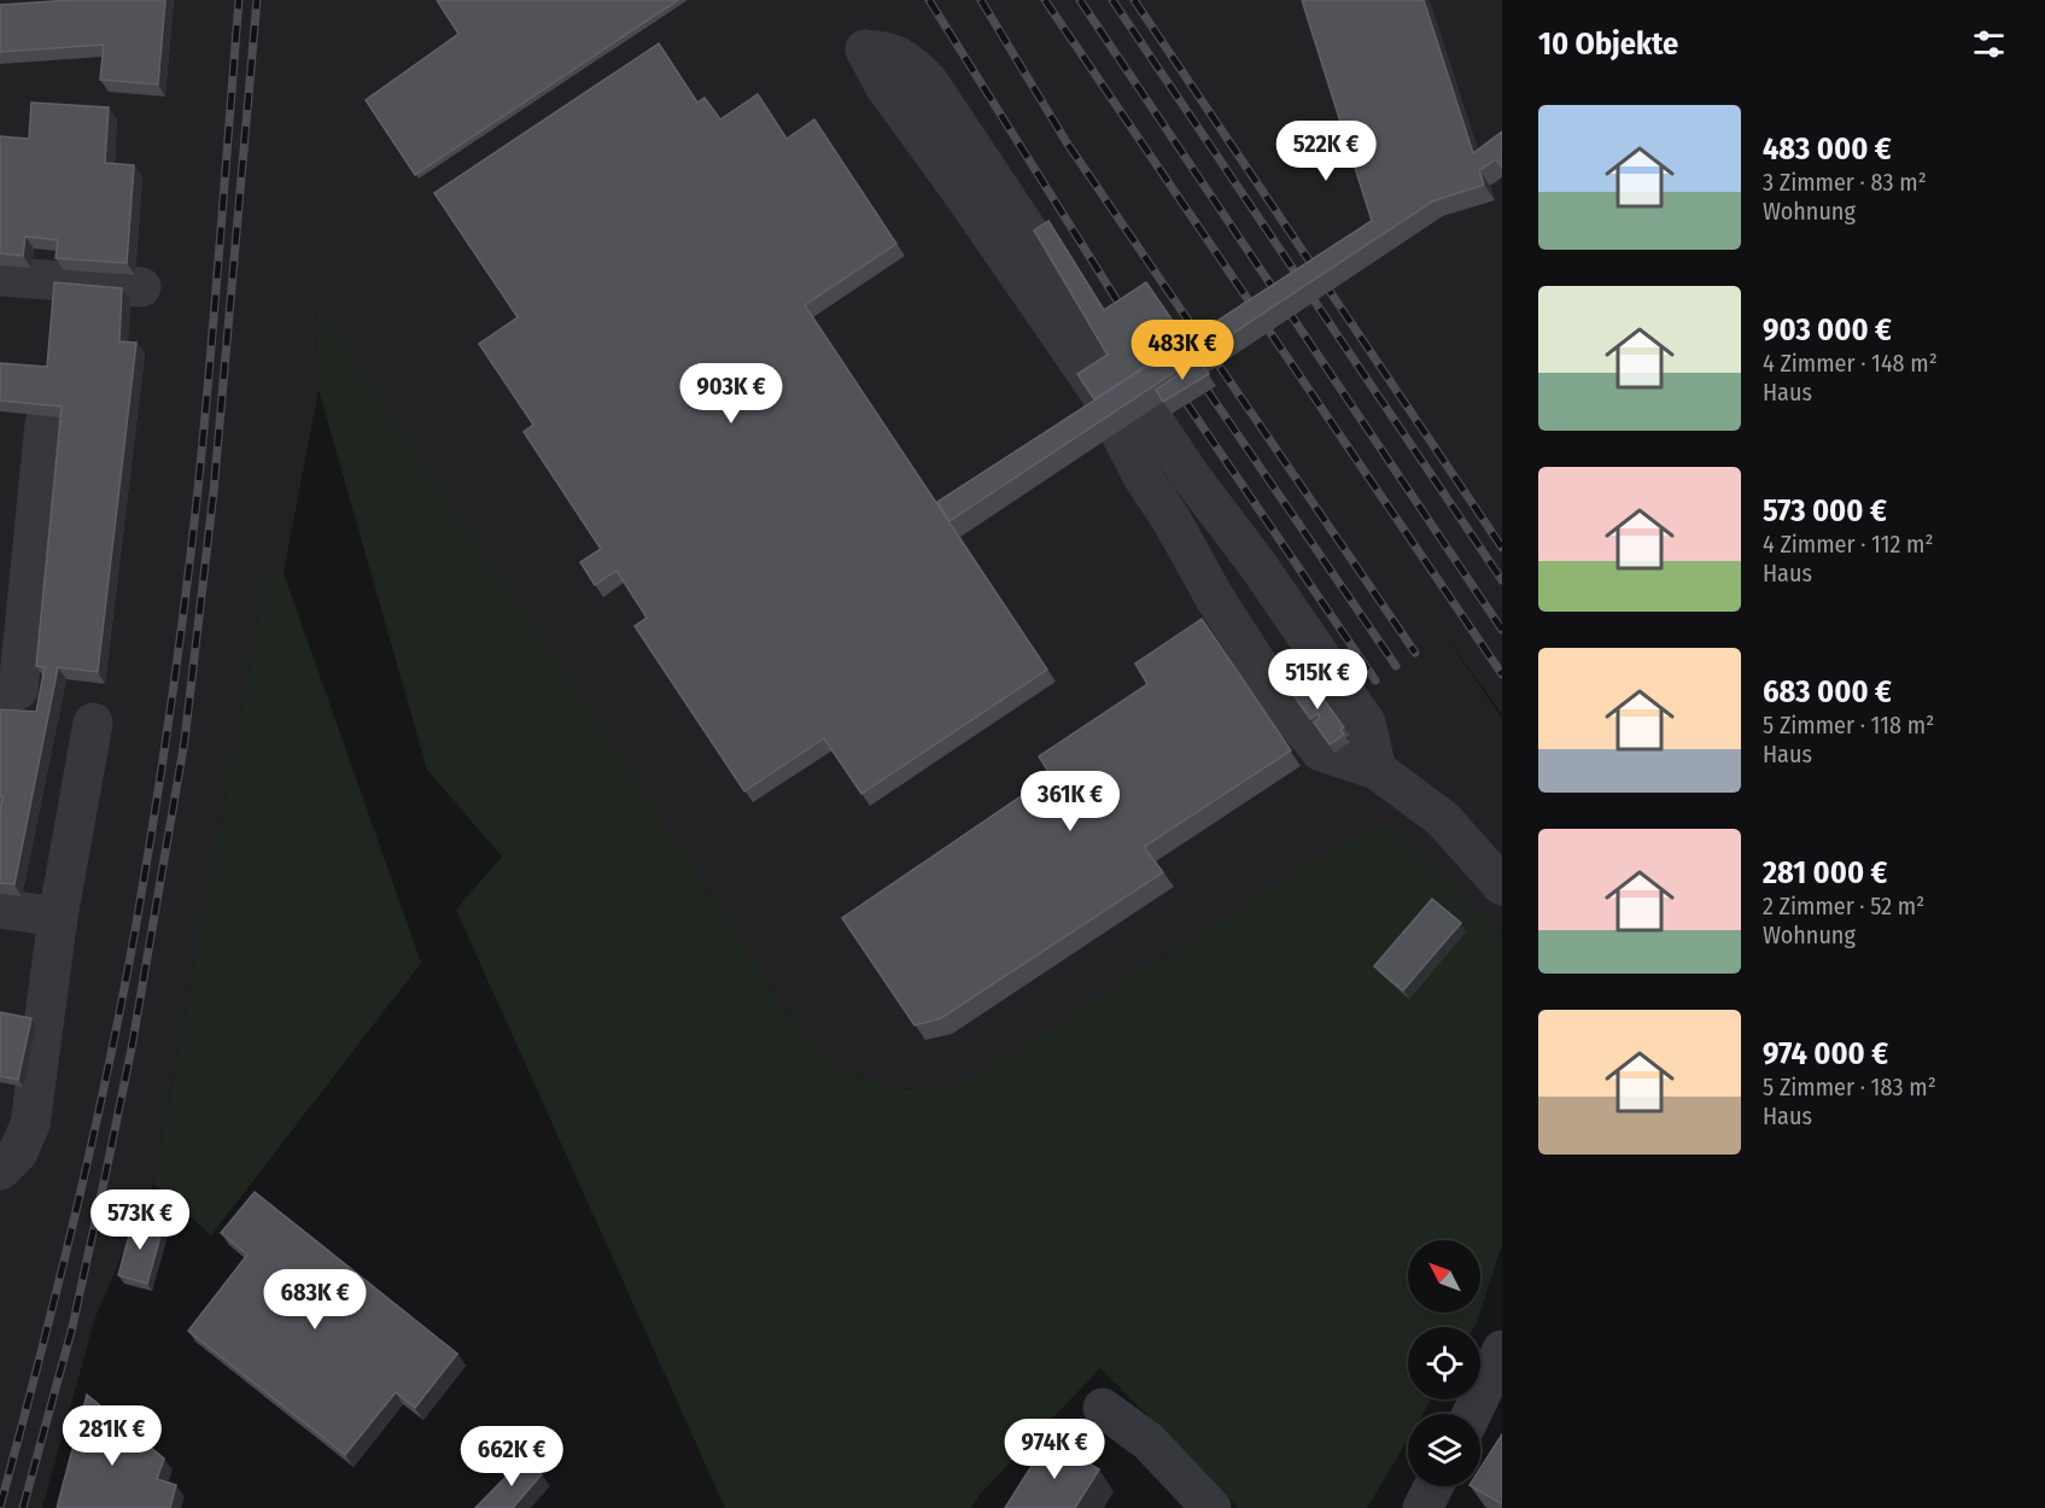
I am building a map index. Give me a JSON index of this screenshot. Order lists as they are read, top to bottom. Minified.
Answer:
{"north":"top left","page":{"heading":"10 Objekte","list":[{"name":"483 000 €","note":"3 Zimmer · 83 m² · Wohnung"},{"name":"903 000 €","note":"4 Zimmer · 148 m² · Haus"},{"name":"573 000 €","note":"4 Zimmer · 112 m² · Haus"},{"name":"683 000 €","note":"5 Zimmer · 118 m² · Haus"},{"name":"281 000 €","note":"2 Zimmer · 52 m² · Wohnung"},{"name":"974 000 €","note":"5 Zimmer · 183 m² · Haus"}],"price":["522K €","483K €","903K €","515K €","361K €","573K €","683K €","281K €","974K €","662K €"]}}
